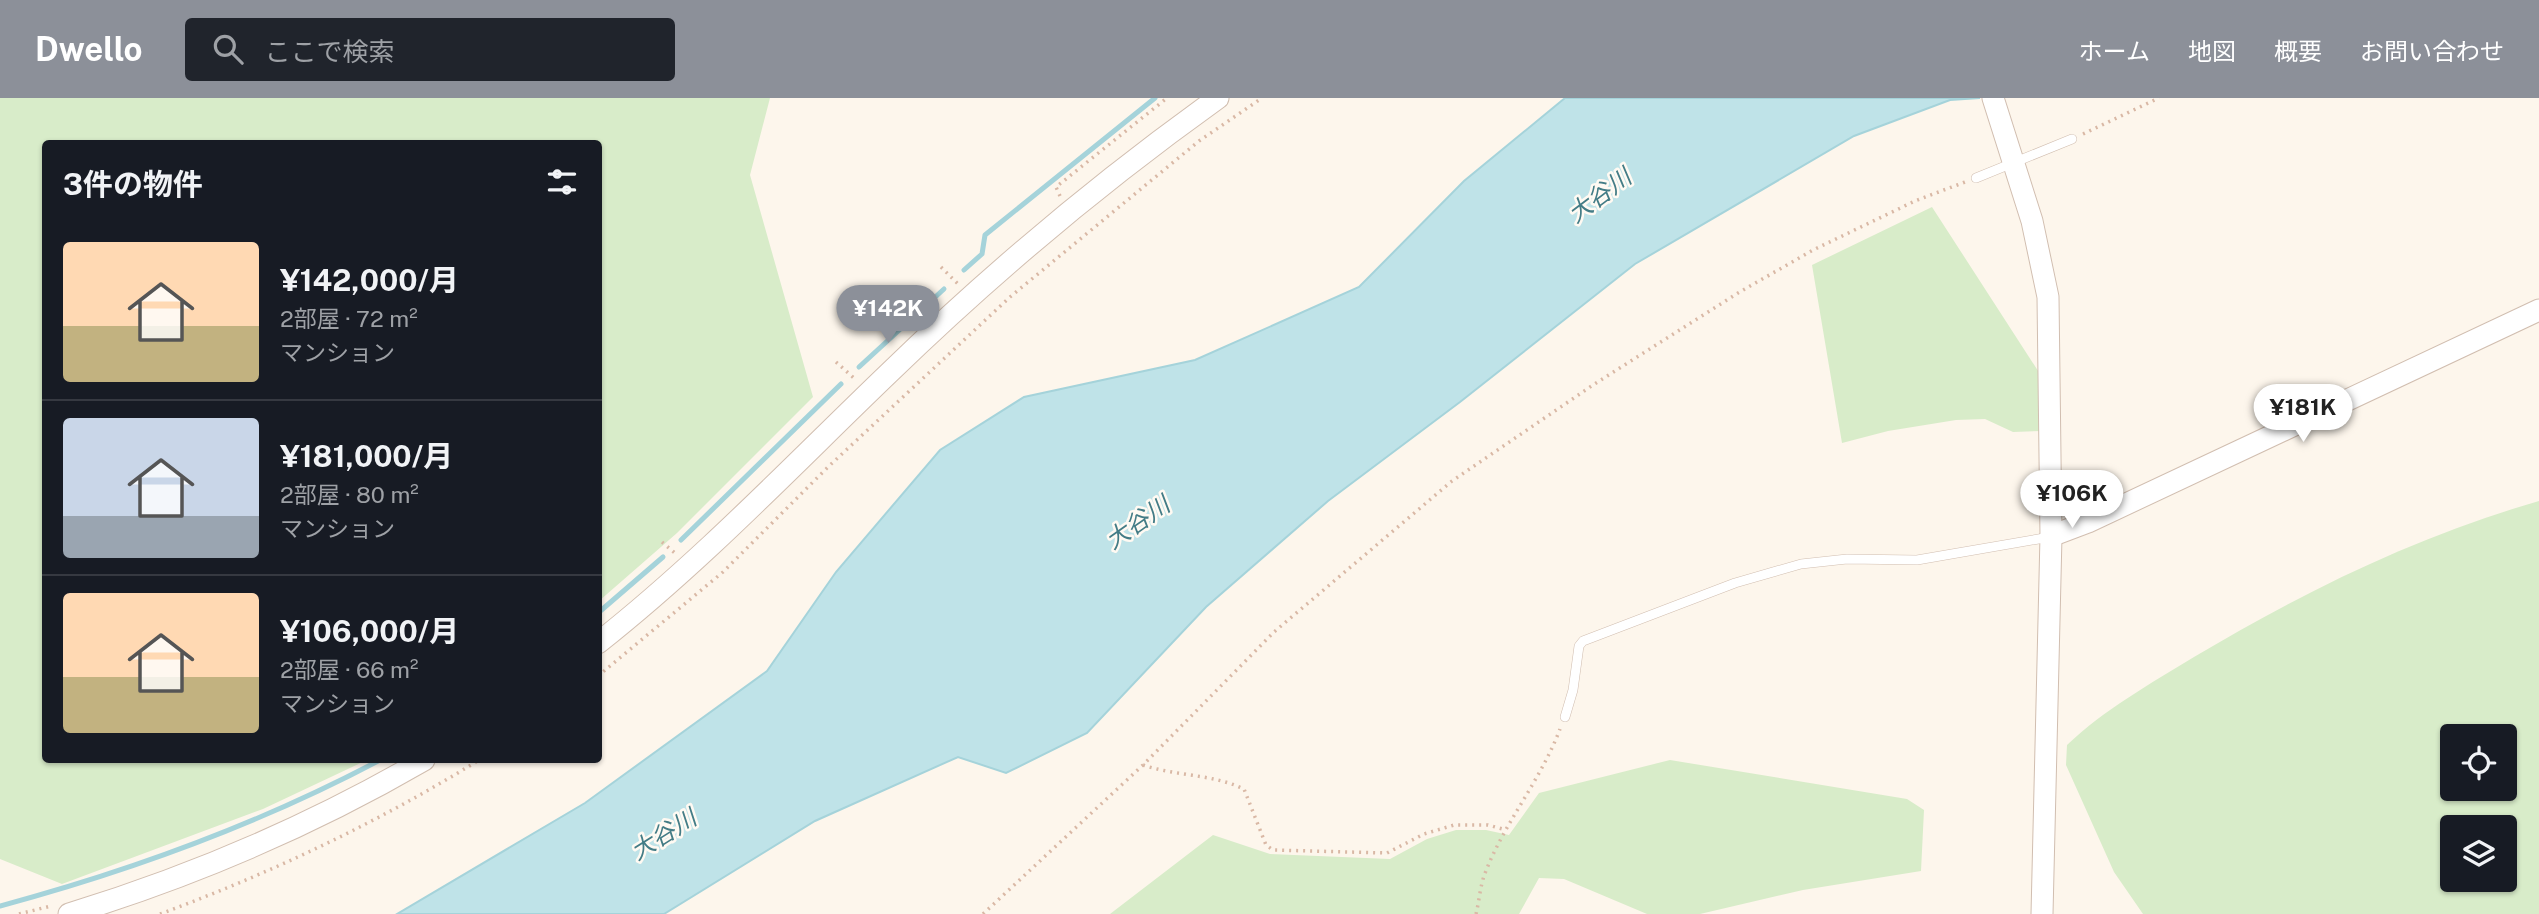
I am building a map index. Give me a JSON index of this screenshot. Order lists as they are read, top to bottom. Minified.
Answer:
{"water":["大谷川"],"page":{"header":"Dwello","search":"ここで検索","nav":["ホーム","地図","概要","お問い合わせ"],"heading":"3件の物件","list":[{"name":"¥142,000/月","note":"2部屋 · 72 m² · マンション"},{"name":"¥181,000/月","note":"2部屋 · 80 m² · マンション"},{"name":"¥106,000/月","note":"2部屋 · 66 m² · マンション"}],"price":["¥142K","¥181K","¥106K"]}}
